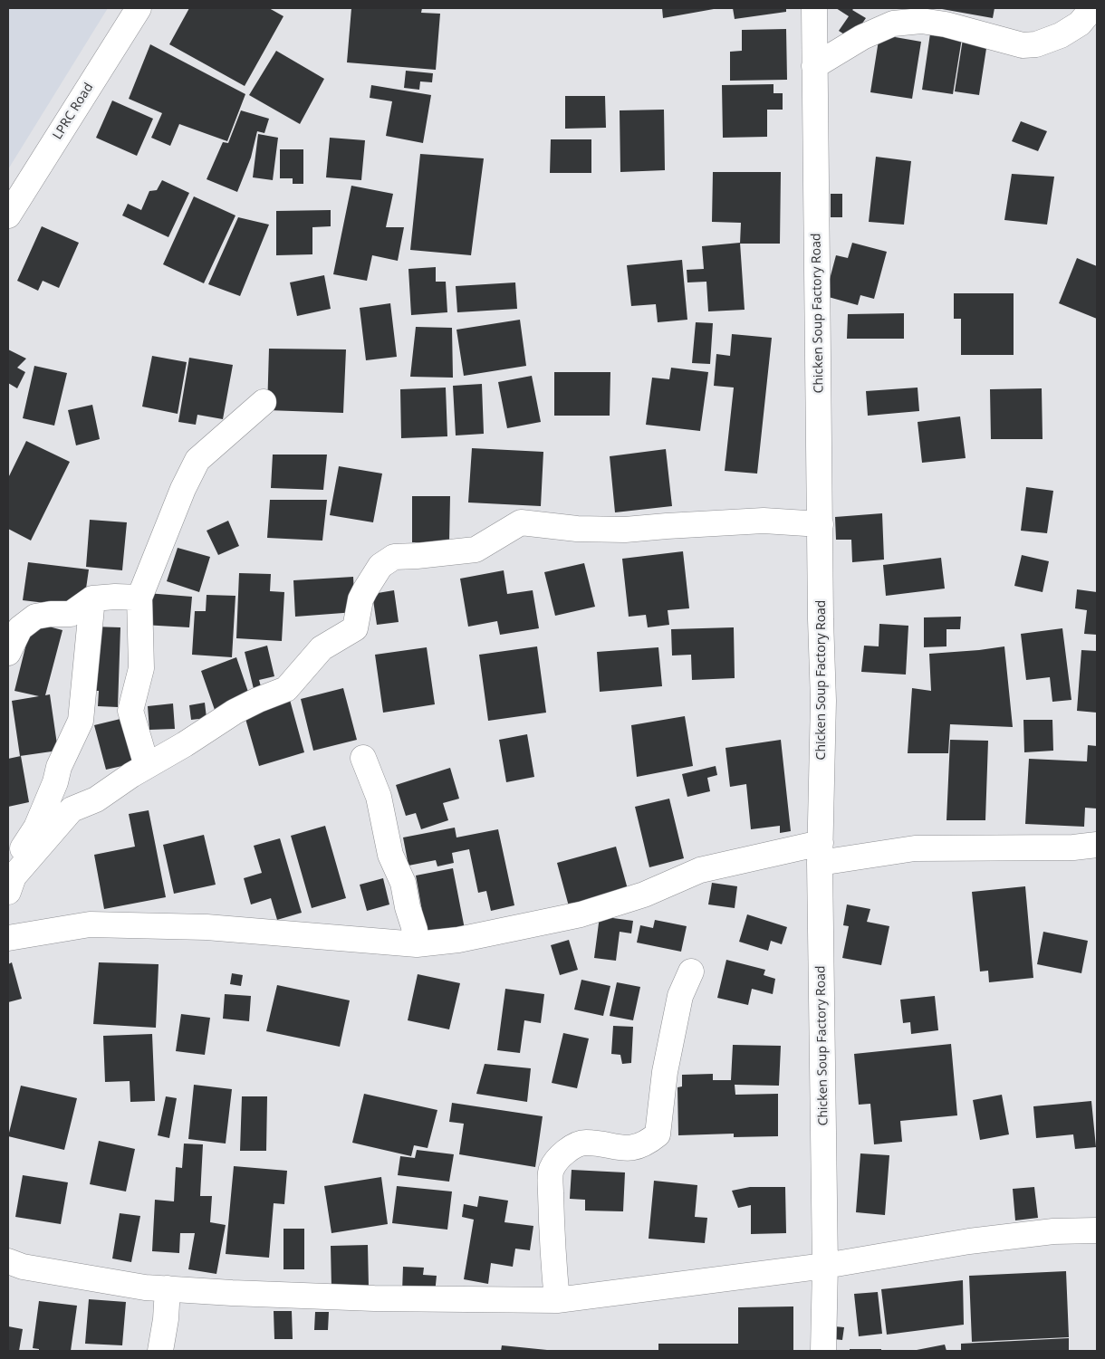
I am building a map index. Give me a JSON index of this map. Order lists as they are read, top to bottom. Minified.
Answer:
{"streets":{"street":["LPRC Road","Chicken Soup Factory Road"]}}
